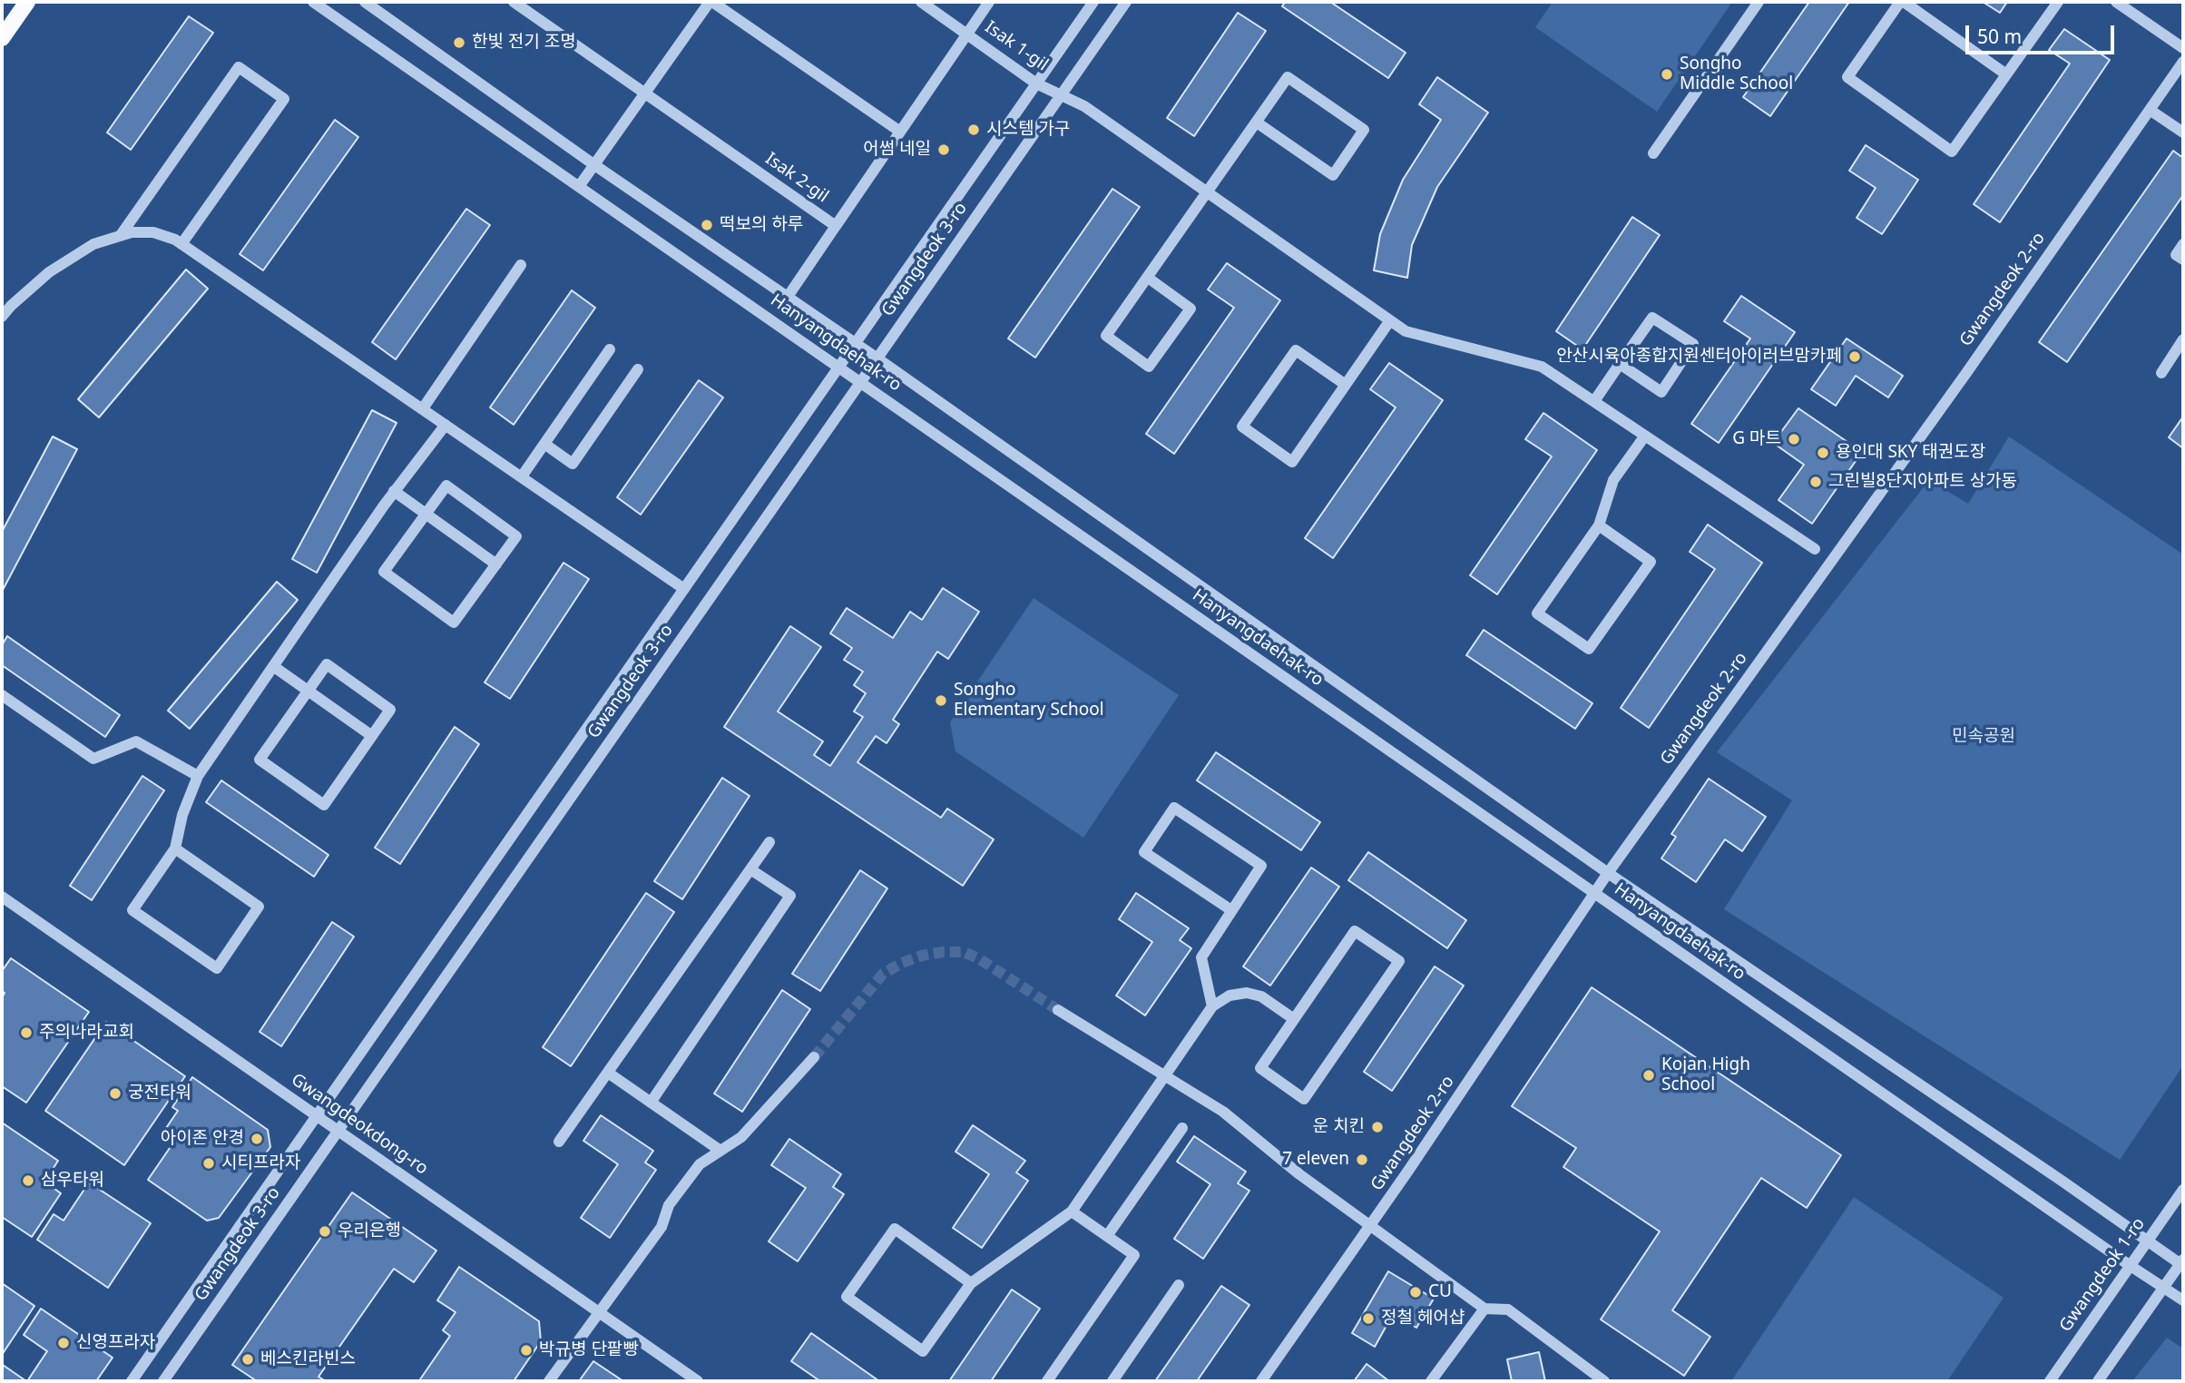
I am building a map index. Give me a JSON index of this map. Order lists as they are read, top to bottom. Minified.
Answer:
{"streets":{"street":["Isak 1-gil","Isak 2-gil","Gwangdeok 3-ro","Gwangdeok 2-ro","Hanyangdaehak-ro","Gwangdeokdong-ro","Gwangdeok 1-ro"]},"crossings":[["Isak 1-gil","Isak 2-gil"],["Isak 1-gil","Gwangdeok 3-ro"],["Gwangdeok 3-ro","Hanyangdaehak-ro"],["Gwangdeok 3-ro","Gwangdeokdong-ro"],["Gwangdeok 2-ro","Hanyangdaehak-ro"],["Hanyangdaehak-ro","Gwangdeok 1-ro"]],"parks":["민속공원"],"places":["한빛 전기 조명","Songho Middle School","시스템 가구","어썸 네일","떡보의 하루","안산시육아종합지원센터아이러브맘카페","G 마트","용인대 SKY 태권도장","그린빌8단지아파트 상가동","Songho Elementary School","주의나라교회","Kojan High School","궁전타워","운 치킨","아이존 안경","7 eleven","시티프라자","삼우타워","우리은행","CU","정철 헤어샵","신영프라자","박규병 단팥빵","베스킨라빈스"],"scale_bar":"50 m"}
